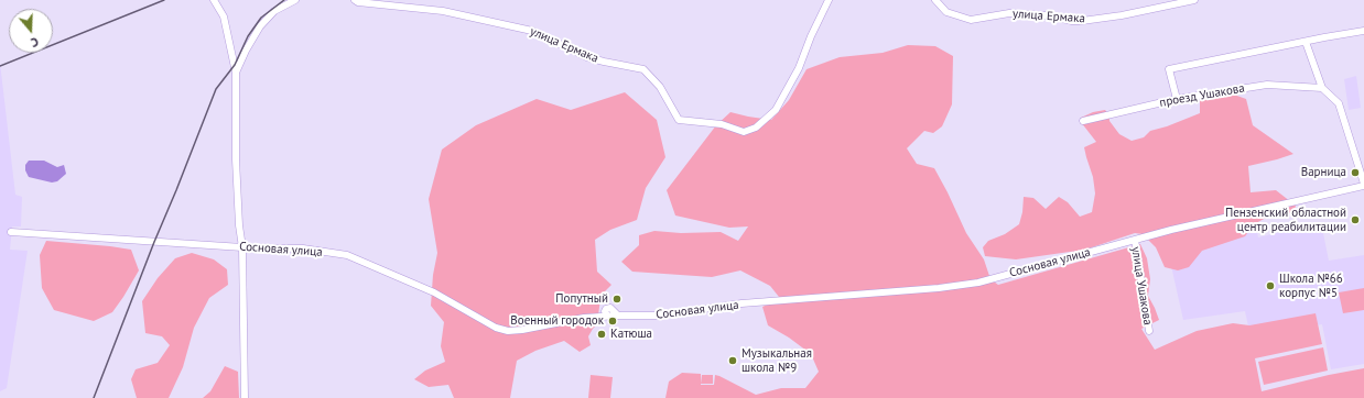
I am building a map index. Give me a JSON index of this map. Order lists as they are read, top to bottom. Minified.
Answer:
{"streets":{"street":["улица Ермака","проезд Ушакова","Сосновая улица","улица Ушакова"]},"crossings":[["Сосновая улица","улица Ушакова"]],"places":["Варница","Пензенский областной центр реабилитации","Школа №66 корпус №5","Попутный","Военный городок","Катюша","Музыкальная школа №9"],"north":"bottom"}
